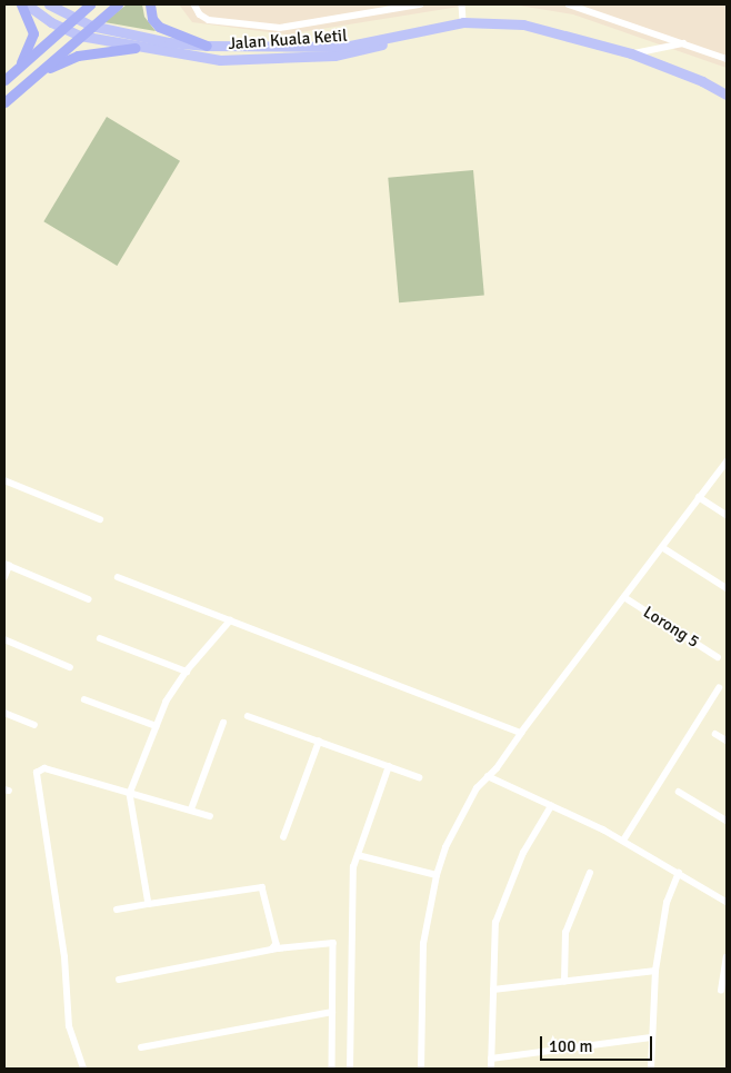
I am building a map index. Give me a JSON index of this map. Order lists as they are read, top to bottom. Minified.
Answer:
{"streets":{"main road":["Jalan Kuala Ketil"],"street":["Lorong 5"]},"scale_bar":"100 m"}
